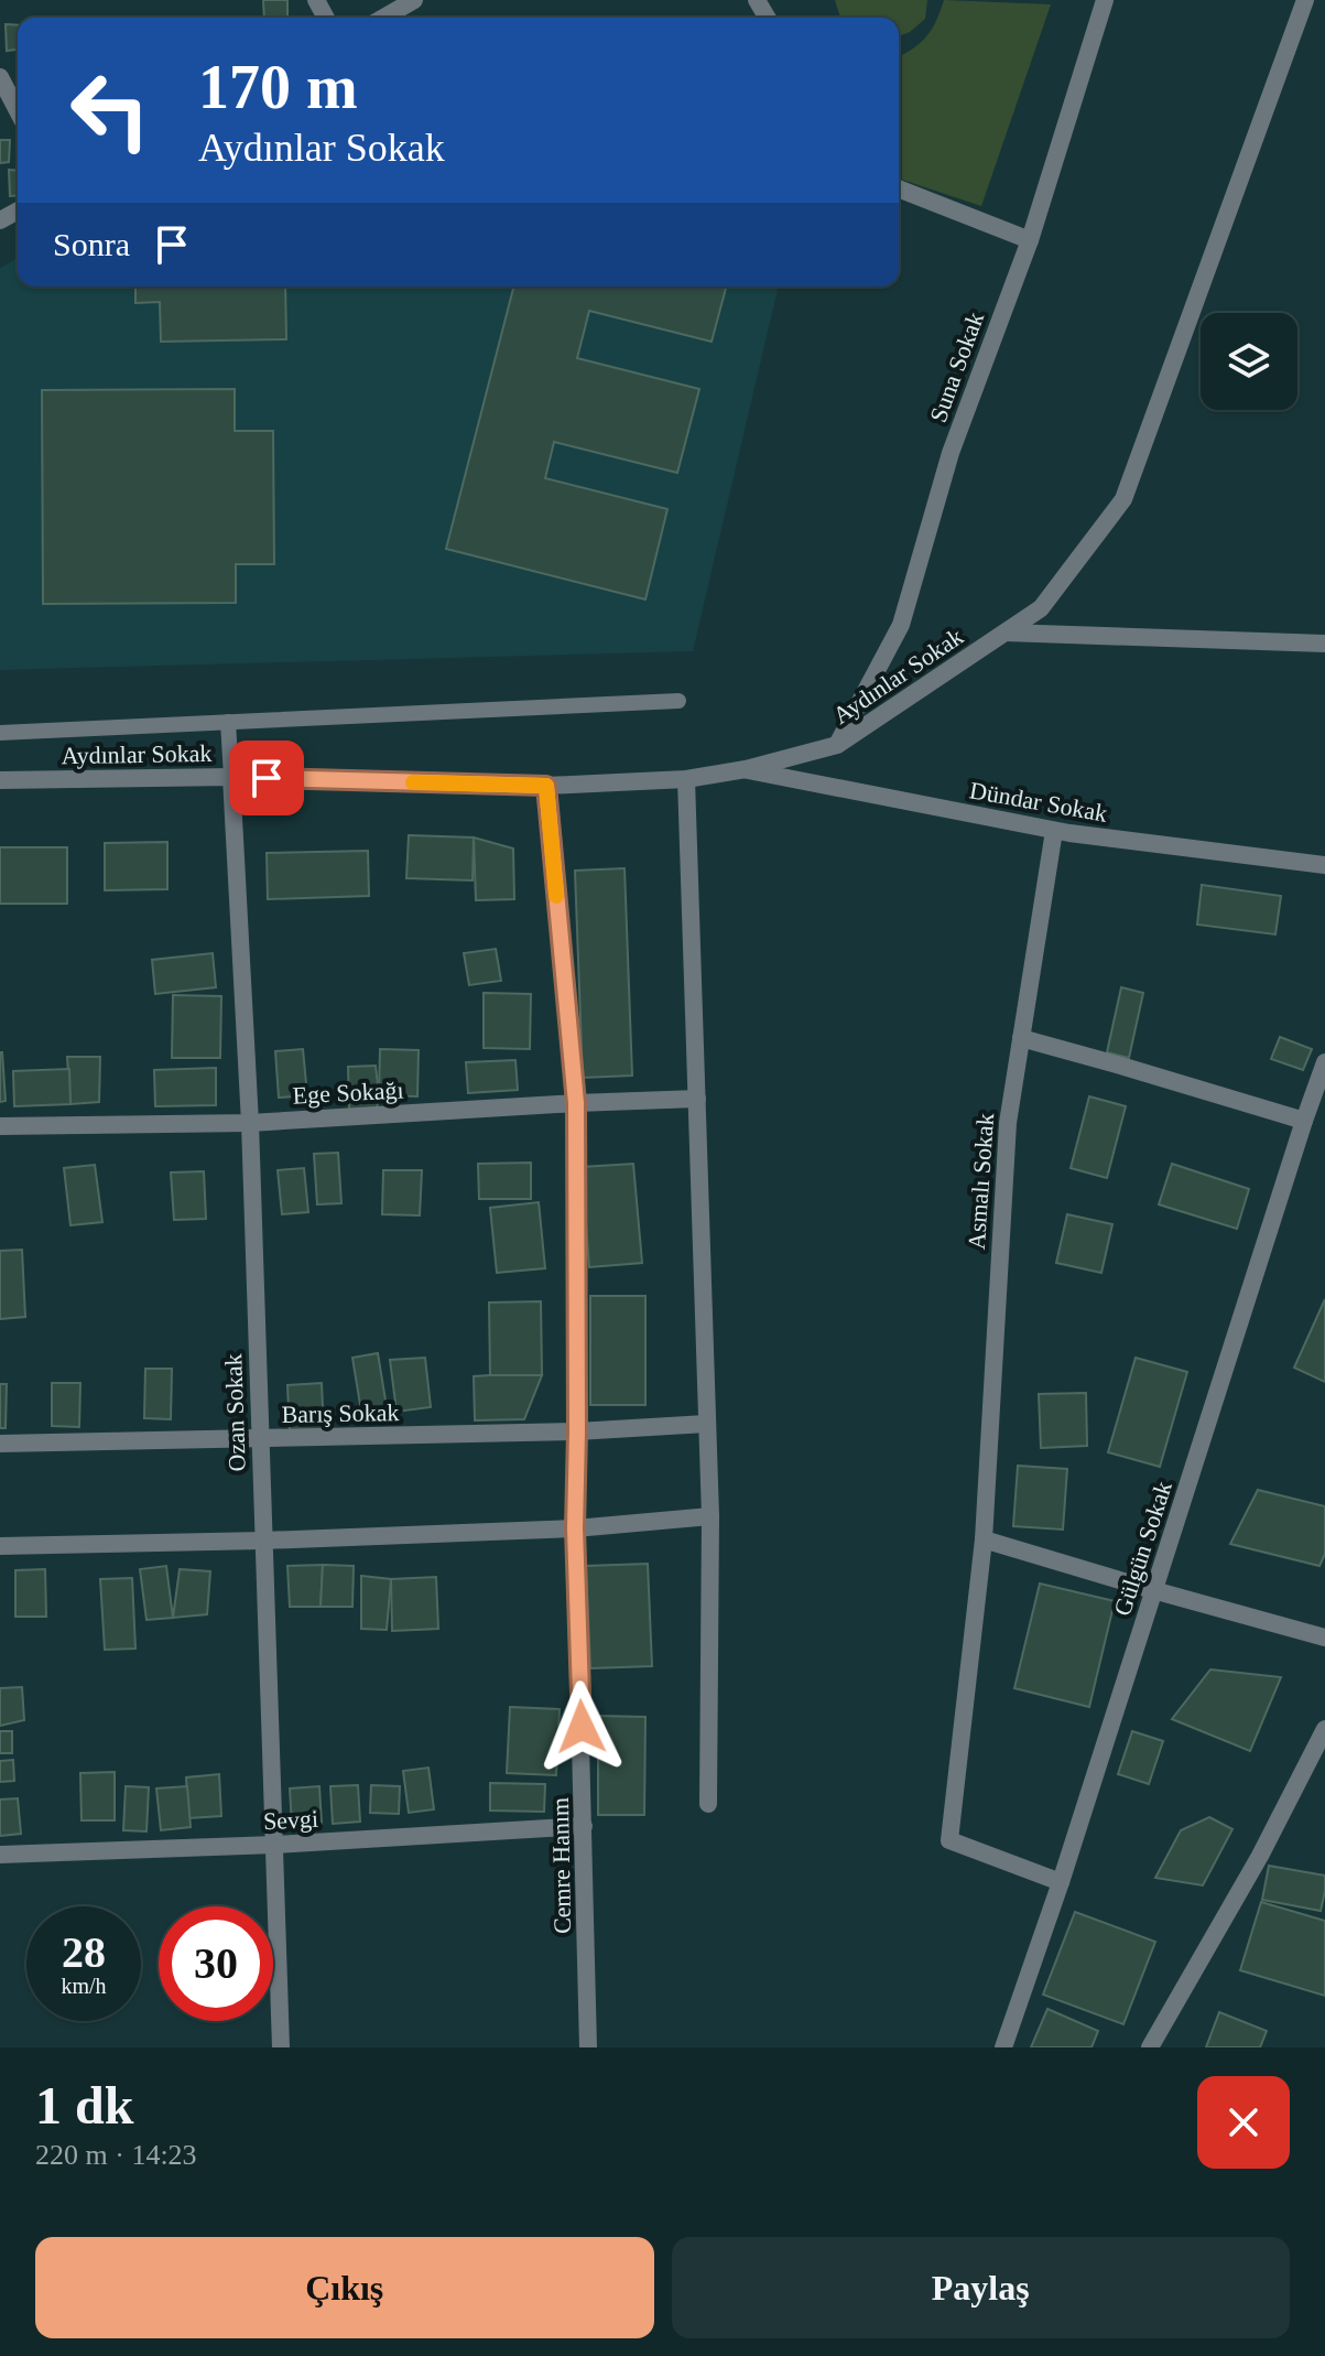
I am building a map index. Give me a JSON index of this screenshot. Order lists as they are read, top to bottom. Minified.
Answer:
{"streets":{"street":["Suna Sokak","Aydınlar Sokak","Dündar Sokak","Ege Sokağı","Asmalı Sokak","Ozan Sokak","Barış Sokak","Gülgün Sokak","Sevgi","Cemre Hanım"]},"crossings":[["Suna Sokak","Aydınlar Sokak"],["Aydınlar Sokak","Dündar Sokak"],["Aydınlar Sokak","Ozan Sokak"],["Aydınlar Sokak","Cemre Hanım"],["Dündar Sokak","Asmalı Sokak"],["Ege Sokağı","Ozan Sokak"],["Ege Sokağı","Cemre Hanım"],["Asmalı Sokak","Gülgün Sokak"],["Ozan Sokak","Barış Sokak"],["Ozan Sokak","Sevgi"],["Barış Sokak","Cemre Hanım"],["Sevgi","Cemre Hanım"]],"page":{"turn":["170 m","Aydınlar Sokak"],"then":"Sonra","speed":"28 km/h","limit":"30","heading":["1 dk","220 m · 14:23"],"buttons":["Çıkış","Paylaş"]}}
